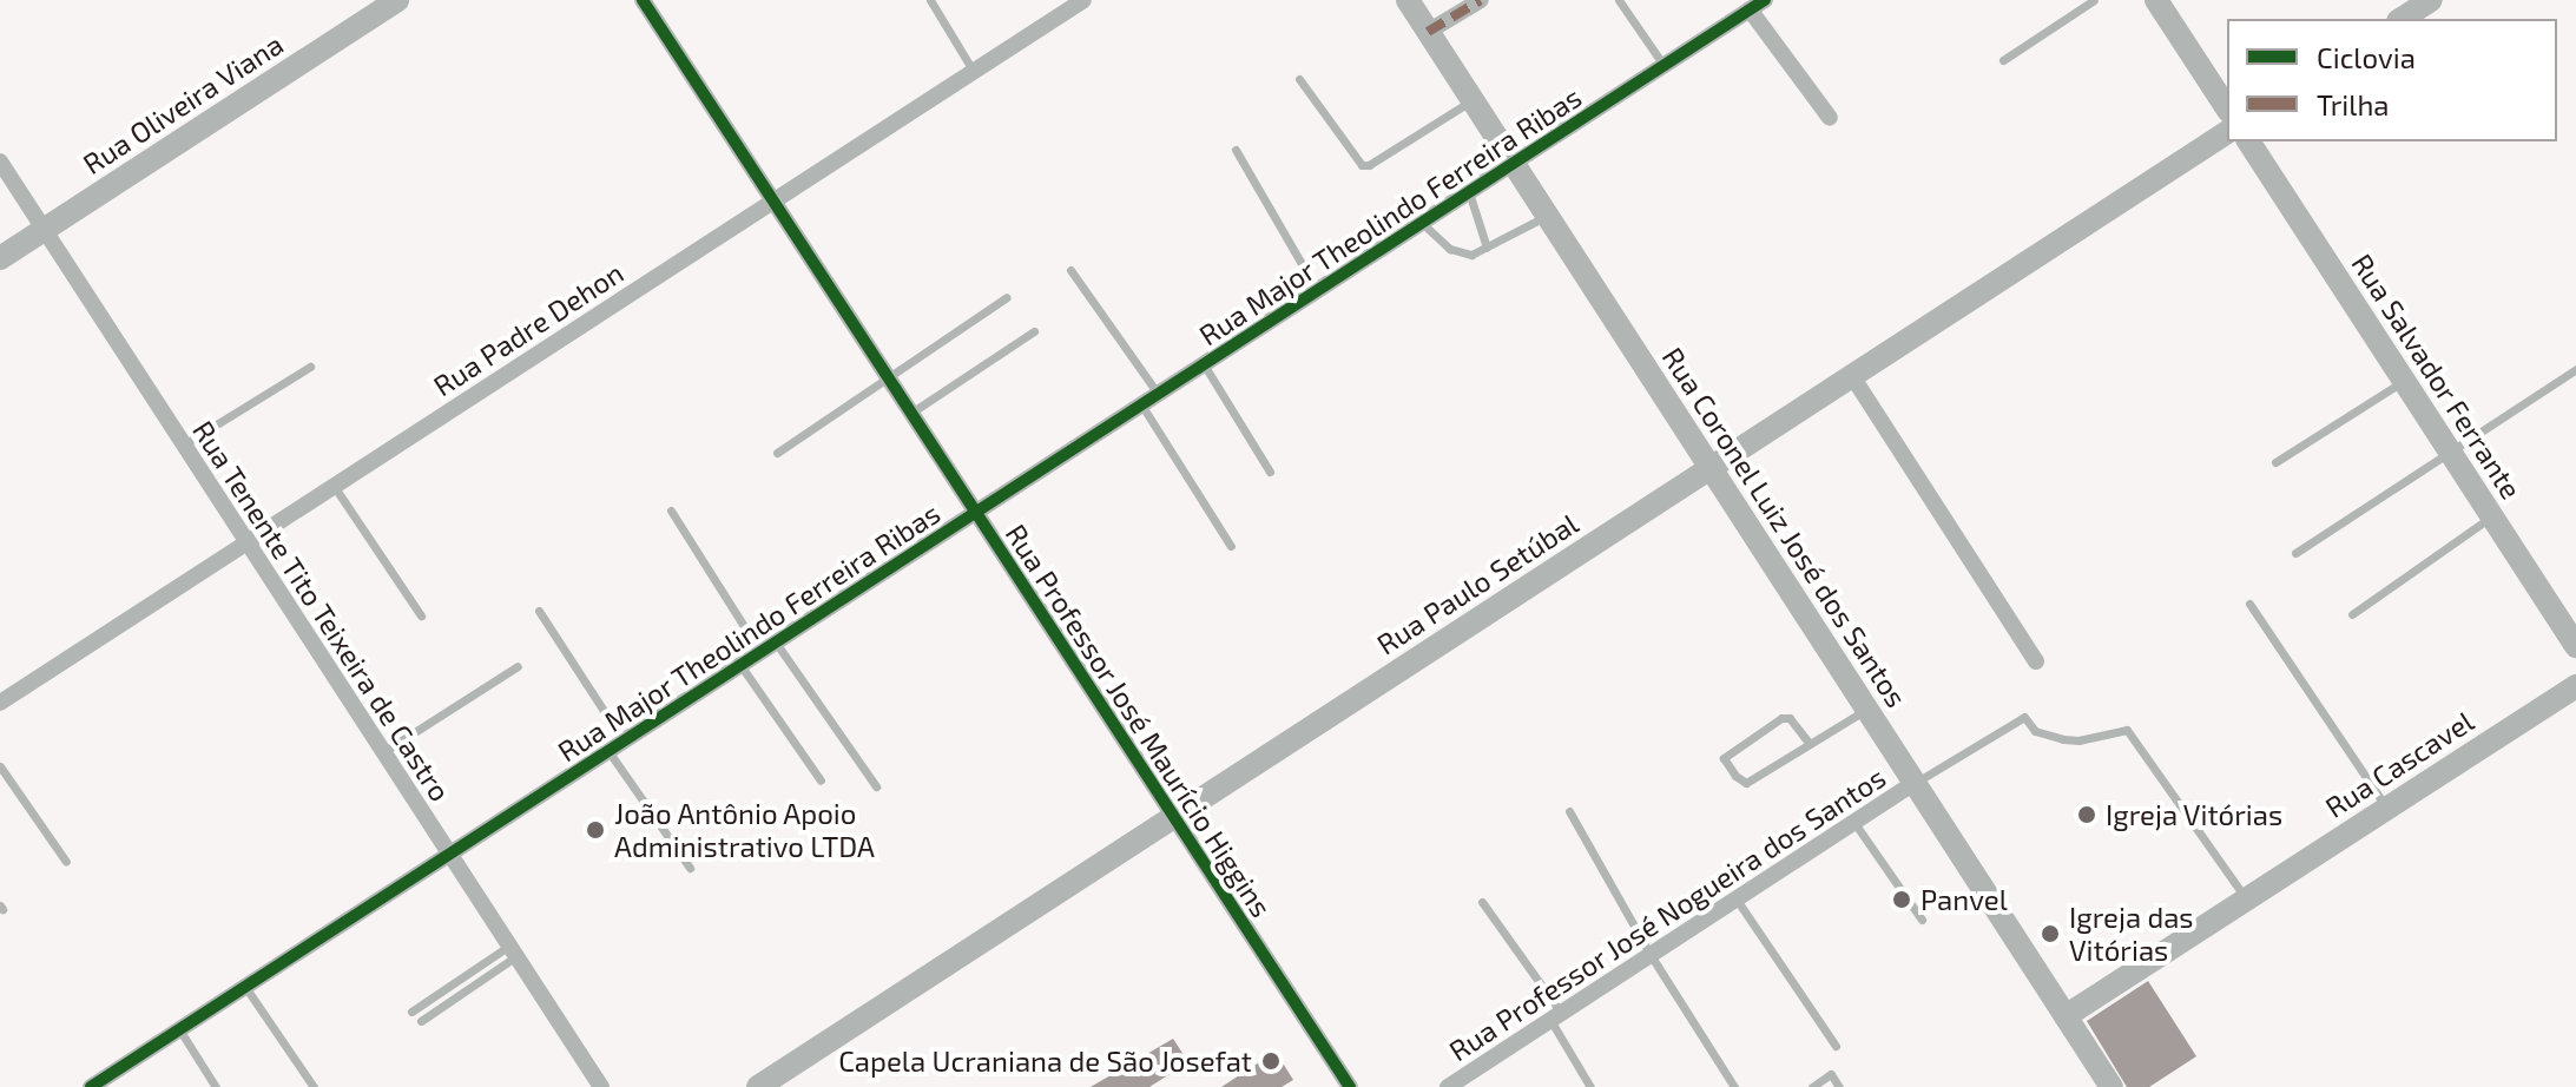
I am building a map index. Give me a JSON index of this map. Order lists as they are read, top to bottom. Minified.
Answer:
{"streets":{"main road":["Rua Oliveira Viana","Rua Salvador Ferrante","Rua Coronel Luiz José dos Santos","Rua Paulo Setúbal","Rua Cascavel"],"street":["Rua Major Theolindo Ferreira Ribas","Rua Padre Dehon","Rua Tenente Tito Teixeira de Castro","Rua Professor José Maurício Higgins","Rua Professor José Nogueira dos Santos"]},"crossings":[["Rua Oliveira Viana","Rua Tenente Tito Teixeira de Castro"],["Rua Major Theolindo Ferreira Ribas","Rua Coronel Luiz José dos Santos"],["Rua Major Theolindo Ferreira Ribas","Rua Tenente Tito Teixeira de Castro"],["Rua Major Theolindo Ferreira Ribas","Rua Professor José Maurício Higgins"],["Rua Padre Dehon","Rua Tenente Tito Teixeira de Castro"],["Rua Padre Dehon","Rua Professor José Maurício Higgins"],["Rua Coronel Luiz José dos Santos","Rua Paulo Setúbal"],["Rua Coronel Luiz José dos Santos","Rua Cascavel"],["Rua Coronel Luiz José dos Santos","Rua Professor José Nogueira dos Santos"],["Rua Paulo Setúbal","Rua Professor José Maurício Higgins"]],"places":["Igreja Vitórias","João Antônio Apoio Administrativo LTDA","Panvel","Igreja das Vitórias","Capela Ucraniana de São Josefat"],"legend":["Ciclovia","Trilha"]}
